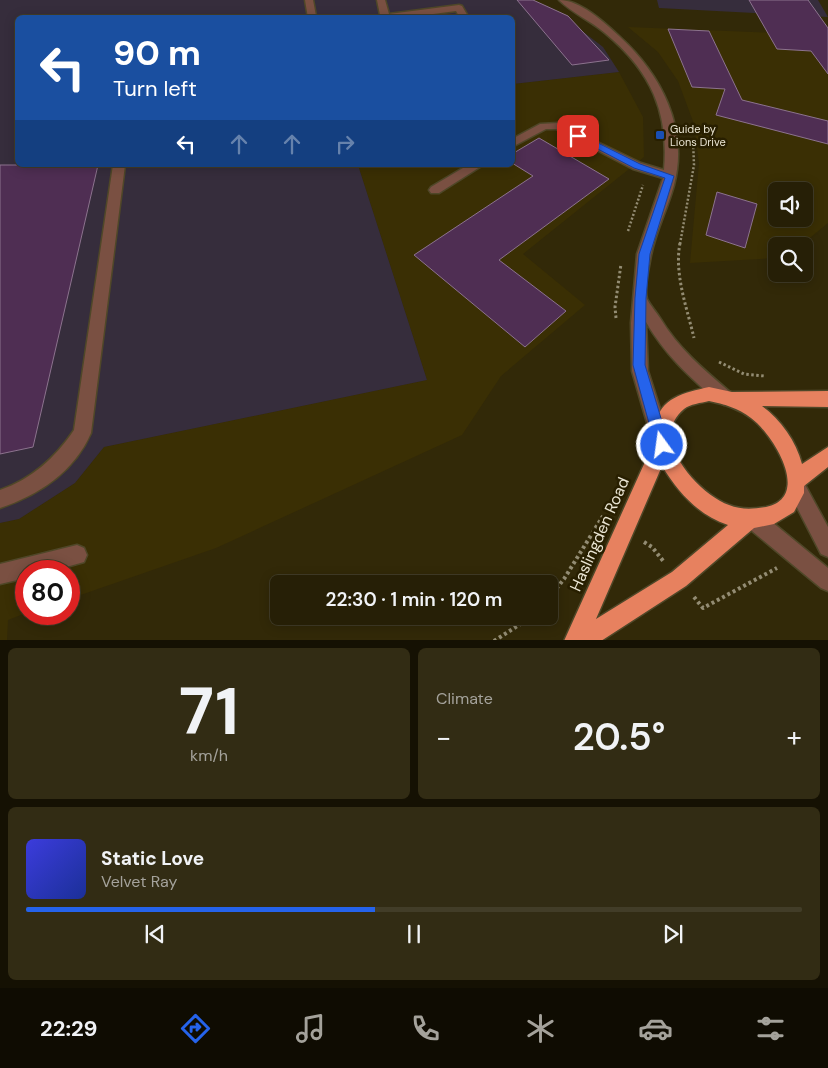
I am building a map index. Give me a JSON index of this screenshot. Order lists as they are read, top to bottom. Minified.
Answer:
{"streets":{"highway":["Haslingden Road"]},"places":{"transit":["Guide by Lions Drive"]},"page":{"turn":["90 m","Turn left"],"limit":"80","trip":"22:30 · 1 min · 120 m","tile":[["71","km/h"],"Climate"],"heat":["−","20.5°","+"],"song":["Static Love","Velvet Ray"],"tabs":"22:29"}}
